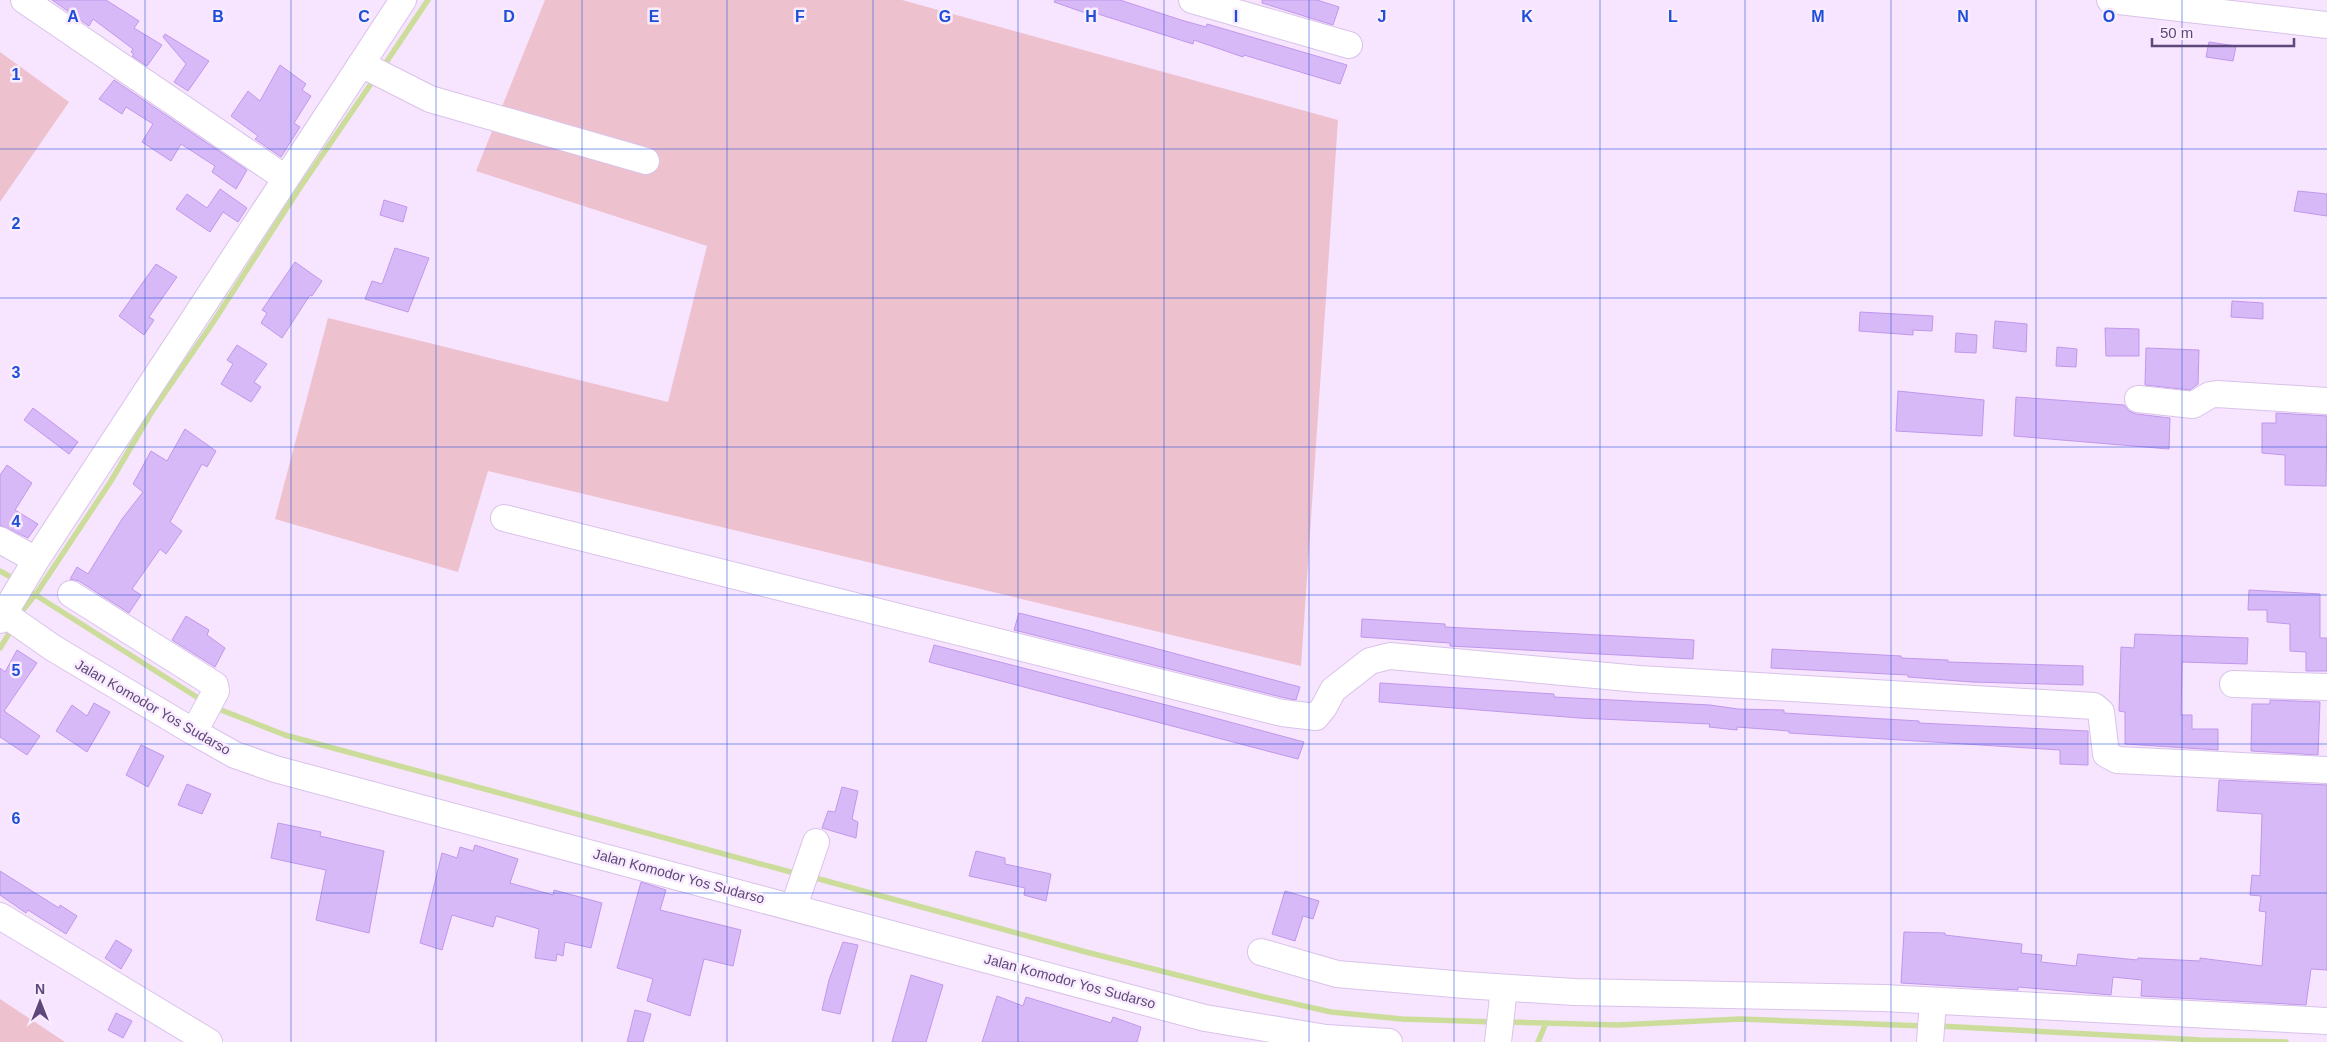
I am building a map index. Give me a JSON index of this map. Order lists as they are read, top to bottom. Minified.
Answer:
{"streets":{"street":["Jalan Komodor Yos Sudarso"]},"scale_bar":"50 m","north":"top","grid":{"columns":["A","B","C","D","E","F","G","H","I","J","K","L","M","N","O"],"rows":["1","2","3","4","5","6"]}}
